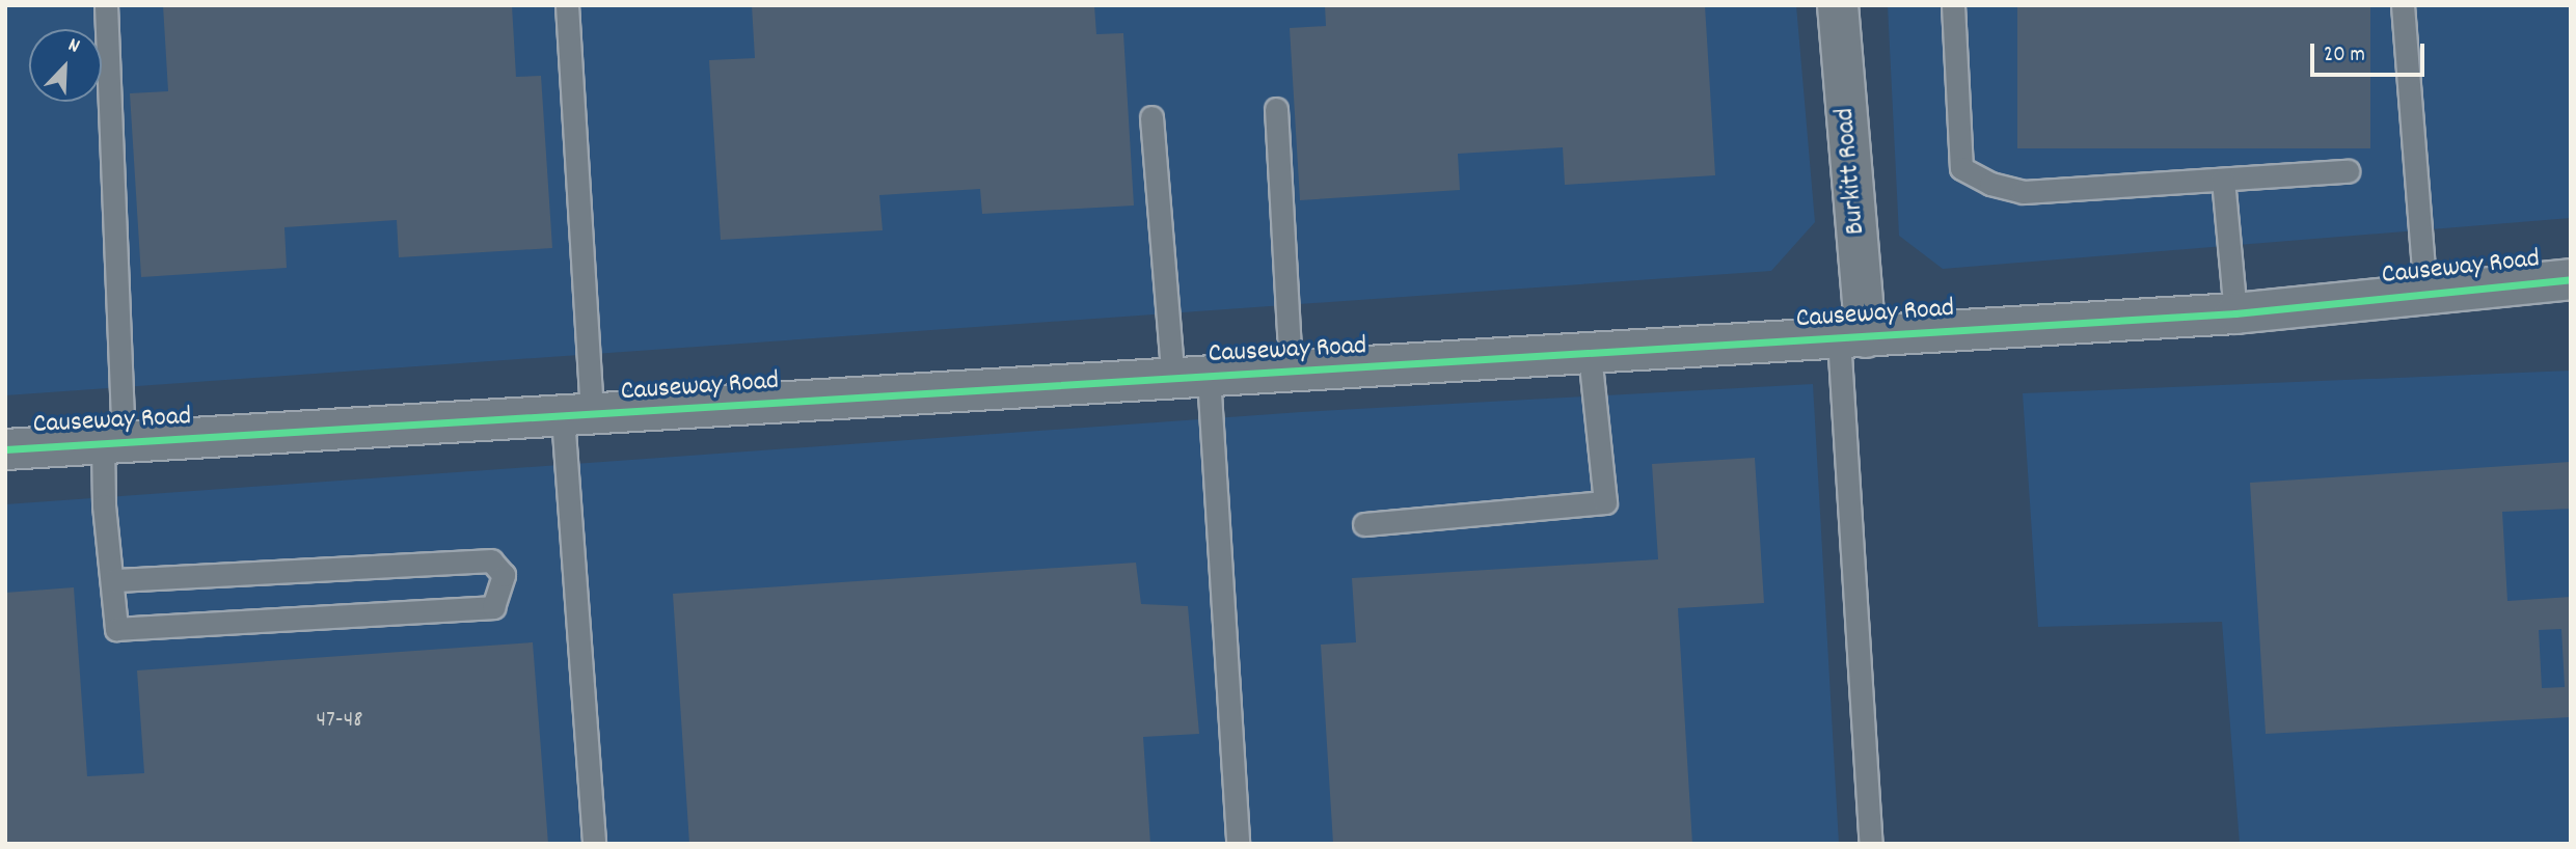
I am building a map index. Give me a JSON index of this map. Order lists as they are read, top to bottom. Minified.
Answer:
{"streets":{"street":["Burkitt Road","Causeway Road"]},"crossings":[["Burkitt Road","Causeway Road"]],"house_numbers":["47-48"],"scale_bar":"20 m","north":"top right"}
